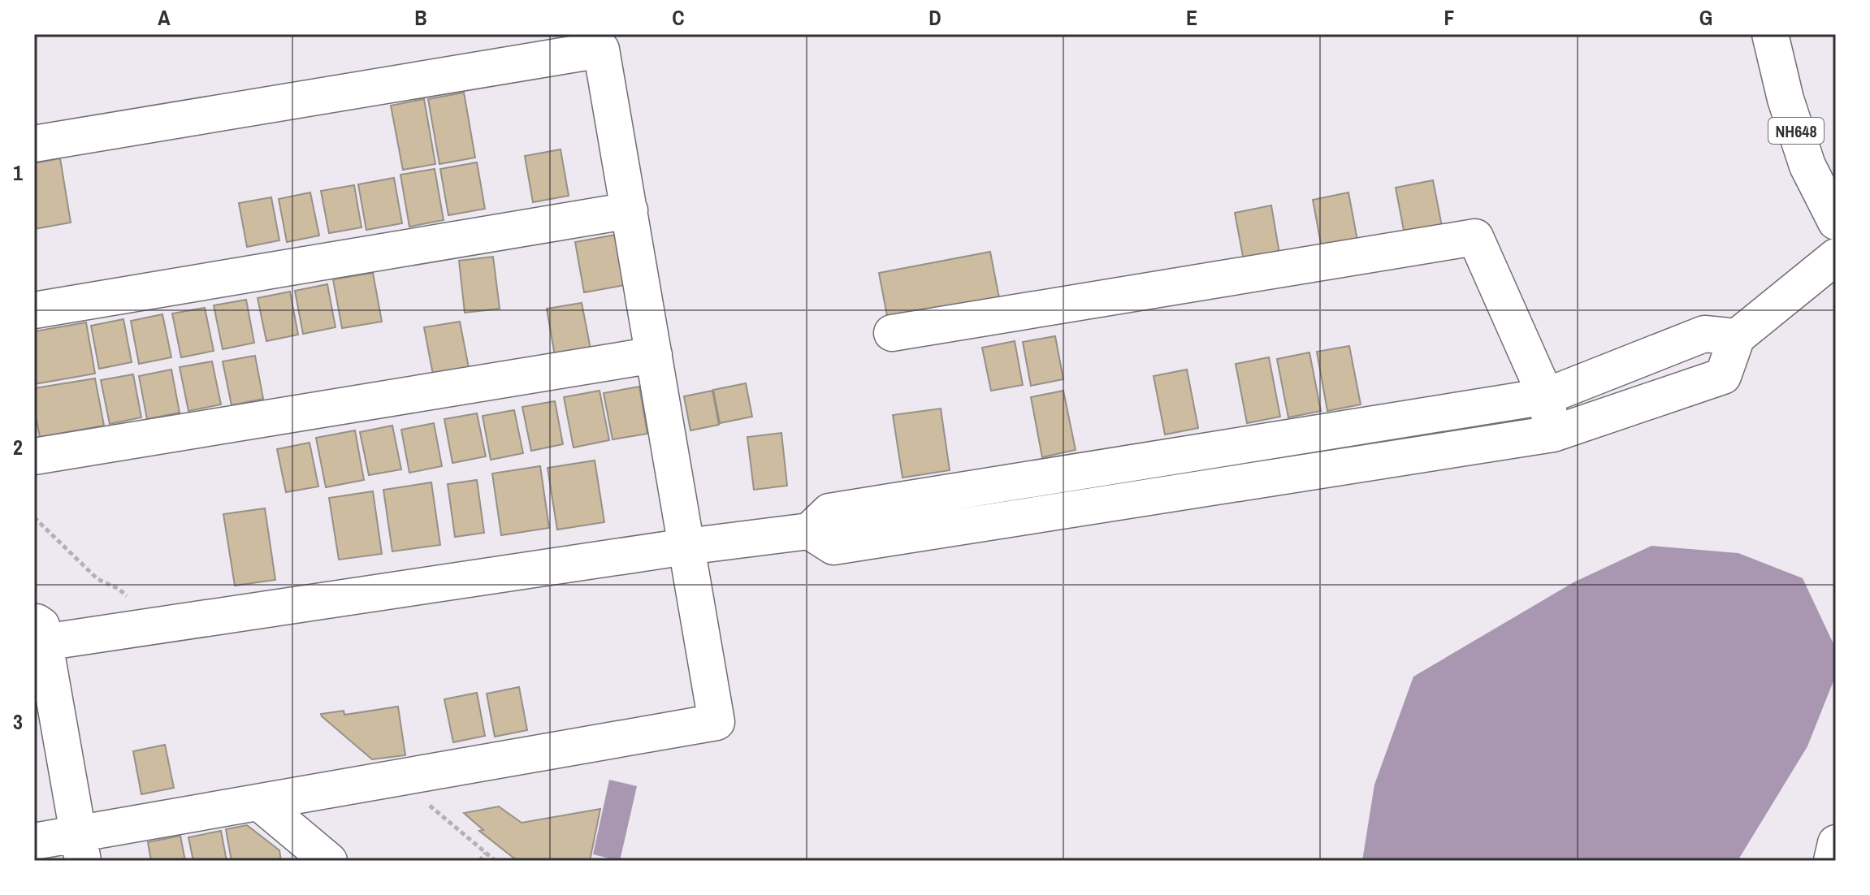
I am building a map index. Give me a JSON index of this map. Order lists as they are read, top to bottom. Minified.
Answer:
{"streets":{"main road":["NH648"]},"grid":{"columns":["A","B","C","D","E","F","G"],"rows":["1","2","3"]}}
